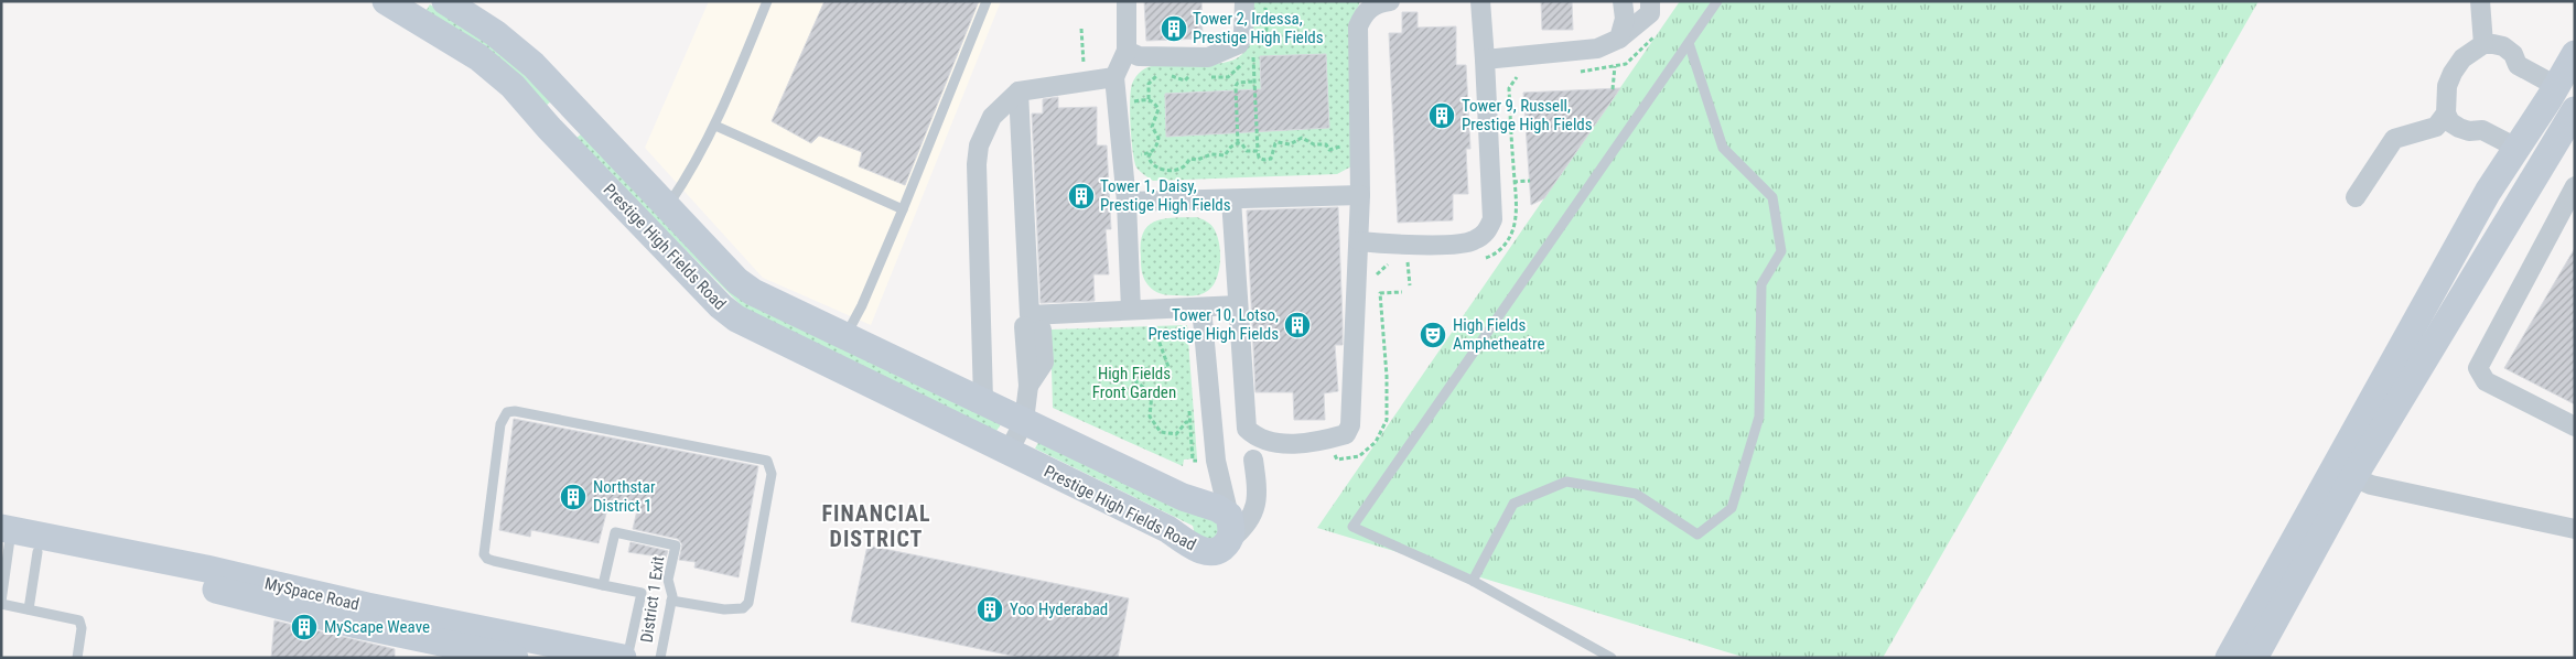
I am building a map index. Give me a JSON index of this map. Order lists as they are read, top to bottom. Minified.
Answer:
{"streets":{"street":["Prestige High Fields Road","MySpace Road"],"lane":["District 1 Exit"]},"districts":["FINANCIAL DISTRICT"],"parks":["High Fields Front Garden"],"places":{"building":["Tower 2, Irdessa, Prestige High Fields","Tower 9, Russell, Prestige High Fields","Tower 1, Daisy, Prestige High Fields","Tower 10, Lotso, Prestige High Fields","Northstar District 1","Yoo Hyderabad","MyScape Weave"],"theatre":["High Fields Amphetheatre"]}}
